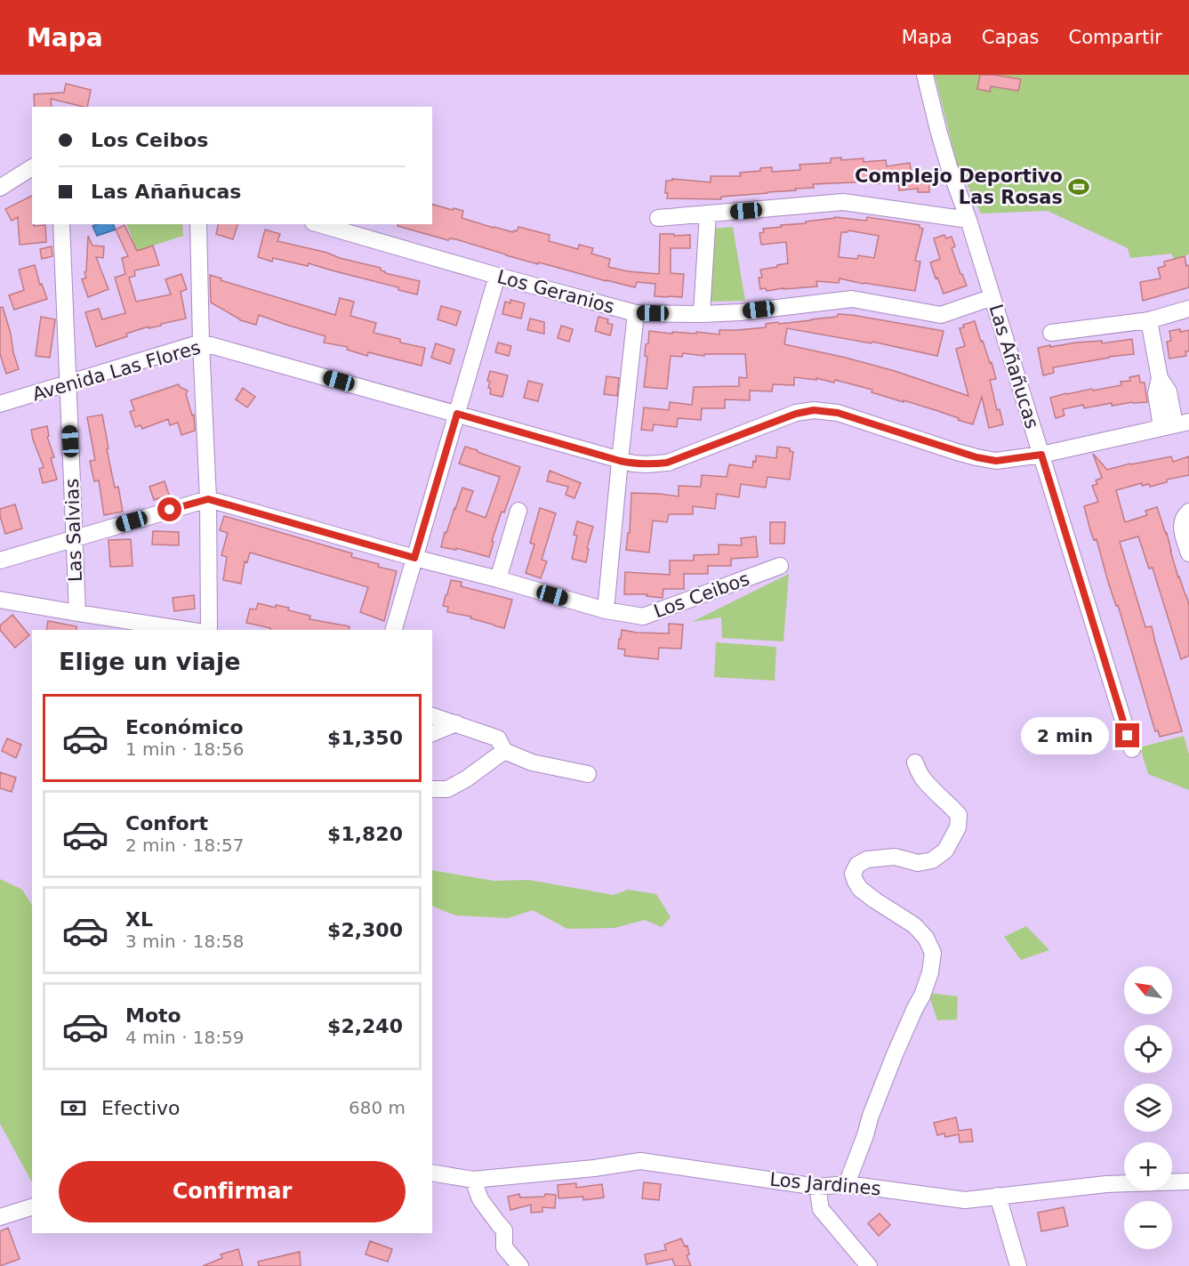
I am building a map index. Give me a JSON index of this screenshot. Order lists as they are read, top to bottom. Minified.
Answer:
{"streets":{"street":["Los Geranios","Las Añañucas","Avenida Las Flores","Las Salvias","Los Ceibos","Los Jardines"]},"crossings":[["Los Geranios","Las Añañucas"],["Las Añañucas","Avenida Las Flores"],["Avenida Las Flores","Las Salvias"]],"places":{"sports":["Complejo Deportivo Las Rosas"]},"north":"top left","page":{"header":"Mapa","nav":["Mapa","Capas","Compartir"],"banner":["Los Ceibos","Las Añañucas"],"heading":"Elige un viaje","list":[{"name":"Económico","note":"1 min · 18:56","value":"$1,350"},{"name":"Confort","note":"2 min · 18:57","value":"$1,820"},{"name":"XL","note":"3 min · 18:58","value":"$2,300"},{"name":"Moto","note":"4 min · 18:59","value":"$2,240"}],"bubble":"2 min","map_buttons":["+","−"],"pay":["Efectivo","680 m"],"buttons":"Confirmar"}}
